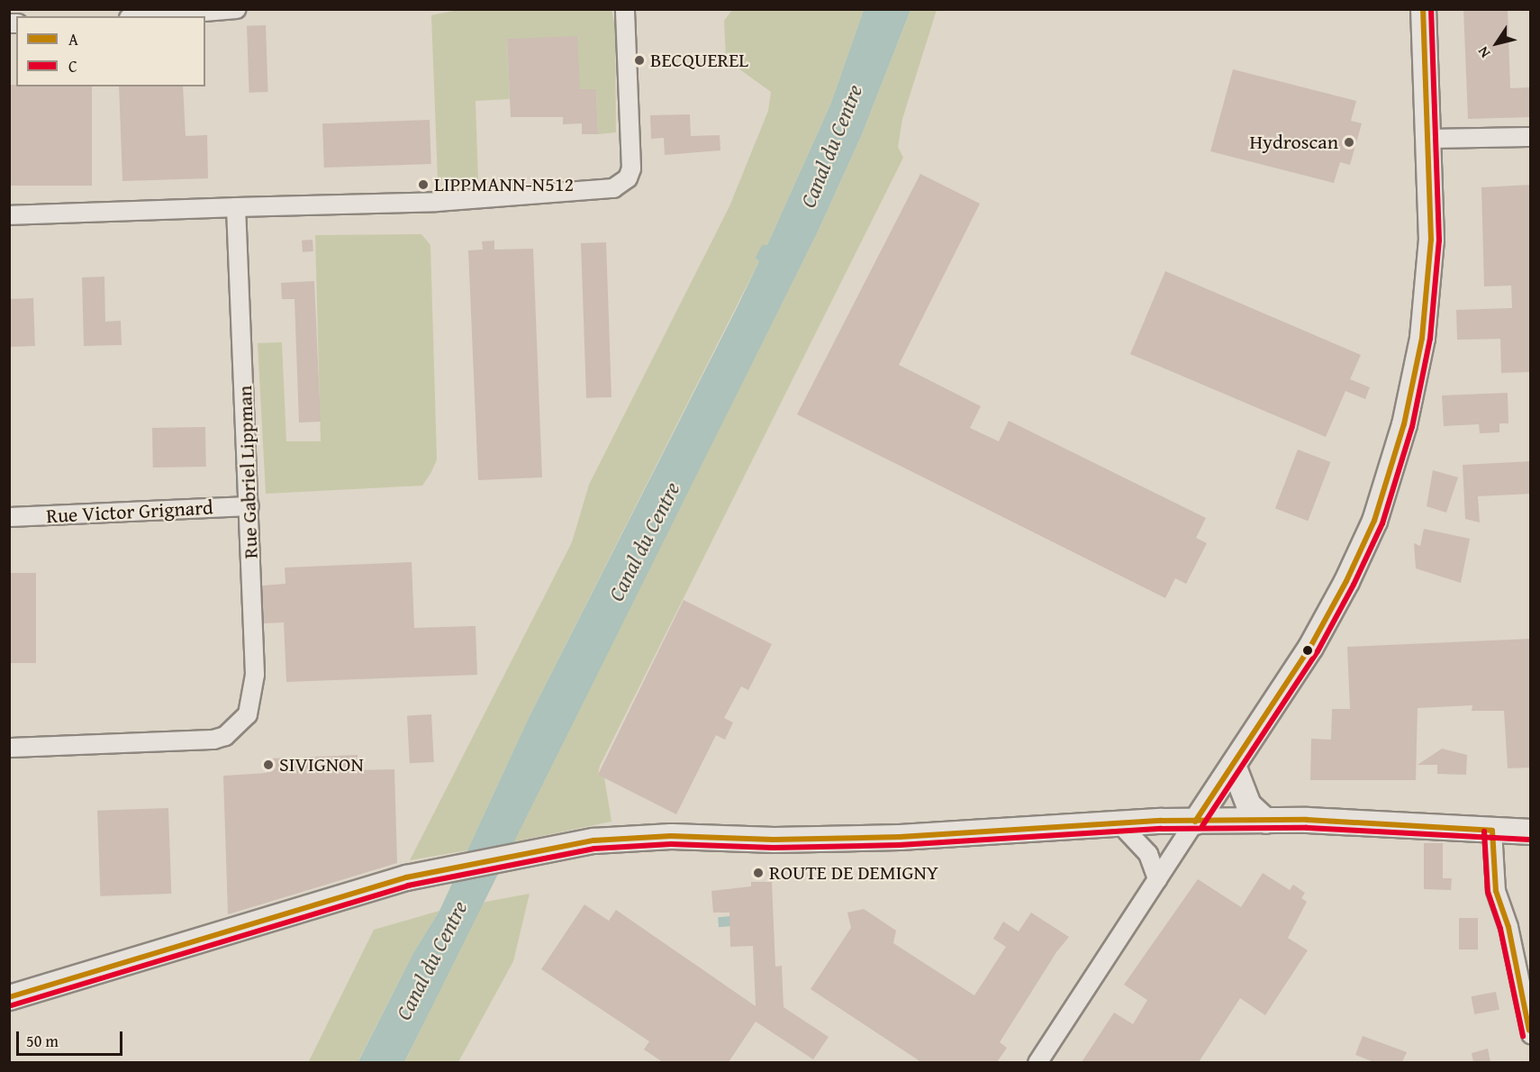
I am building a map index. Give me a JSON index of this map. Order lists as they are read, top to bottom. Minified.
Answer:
{"streets":{"street":["Rue Gabriel Lippman","Rue Victor Grignard"]},"crossings":[["Rue Gabriel Lippman","Rue Victor Grignard"]],"water":["Canal du Centre"],"places":["BECQUEREL","Hydroscan","LIPPMANN-N512","SIVIGNON","ROUTE DE DEMIGNY"],"lines":["transit line A","transit line C"],"legend":["A","C"],"scale_bar":"50 m","north":"bottom left"}
